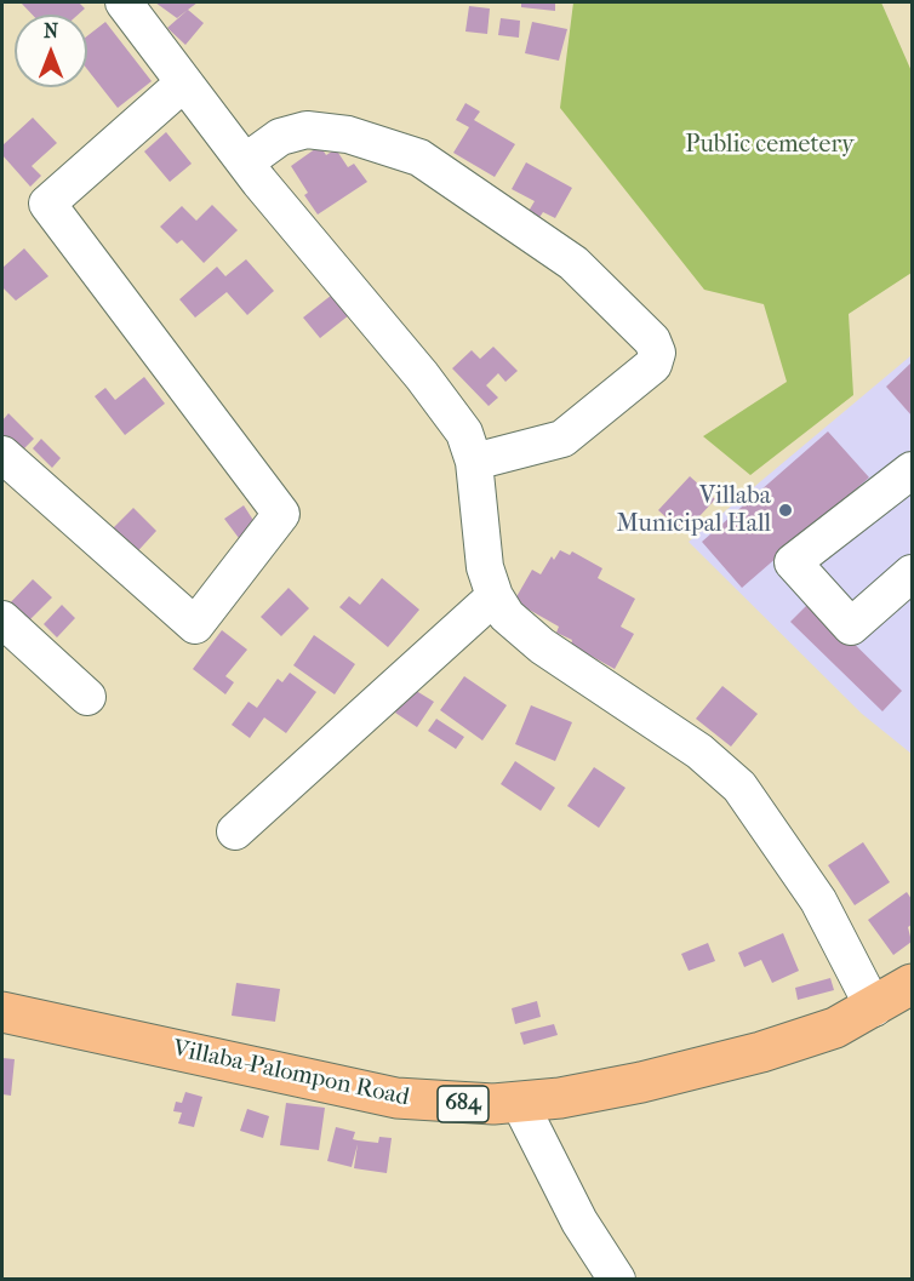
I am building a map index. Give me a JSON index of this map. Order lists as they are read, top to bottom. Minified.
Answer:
{"streets":{"main road":["Villaba-Palompon Road","684"]},"parks":["Public cemetery"],"places":["Villaba Municipal Hall"],"north":"top"}
